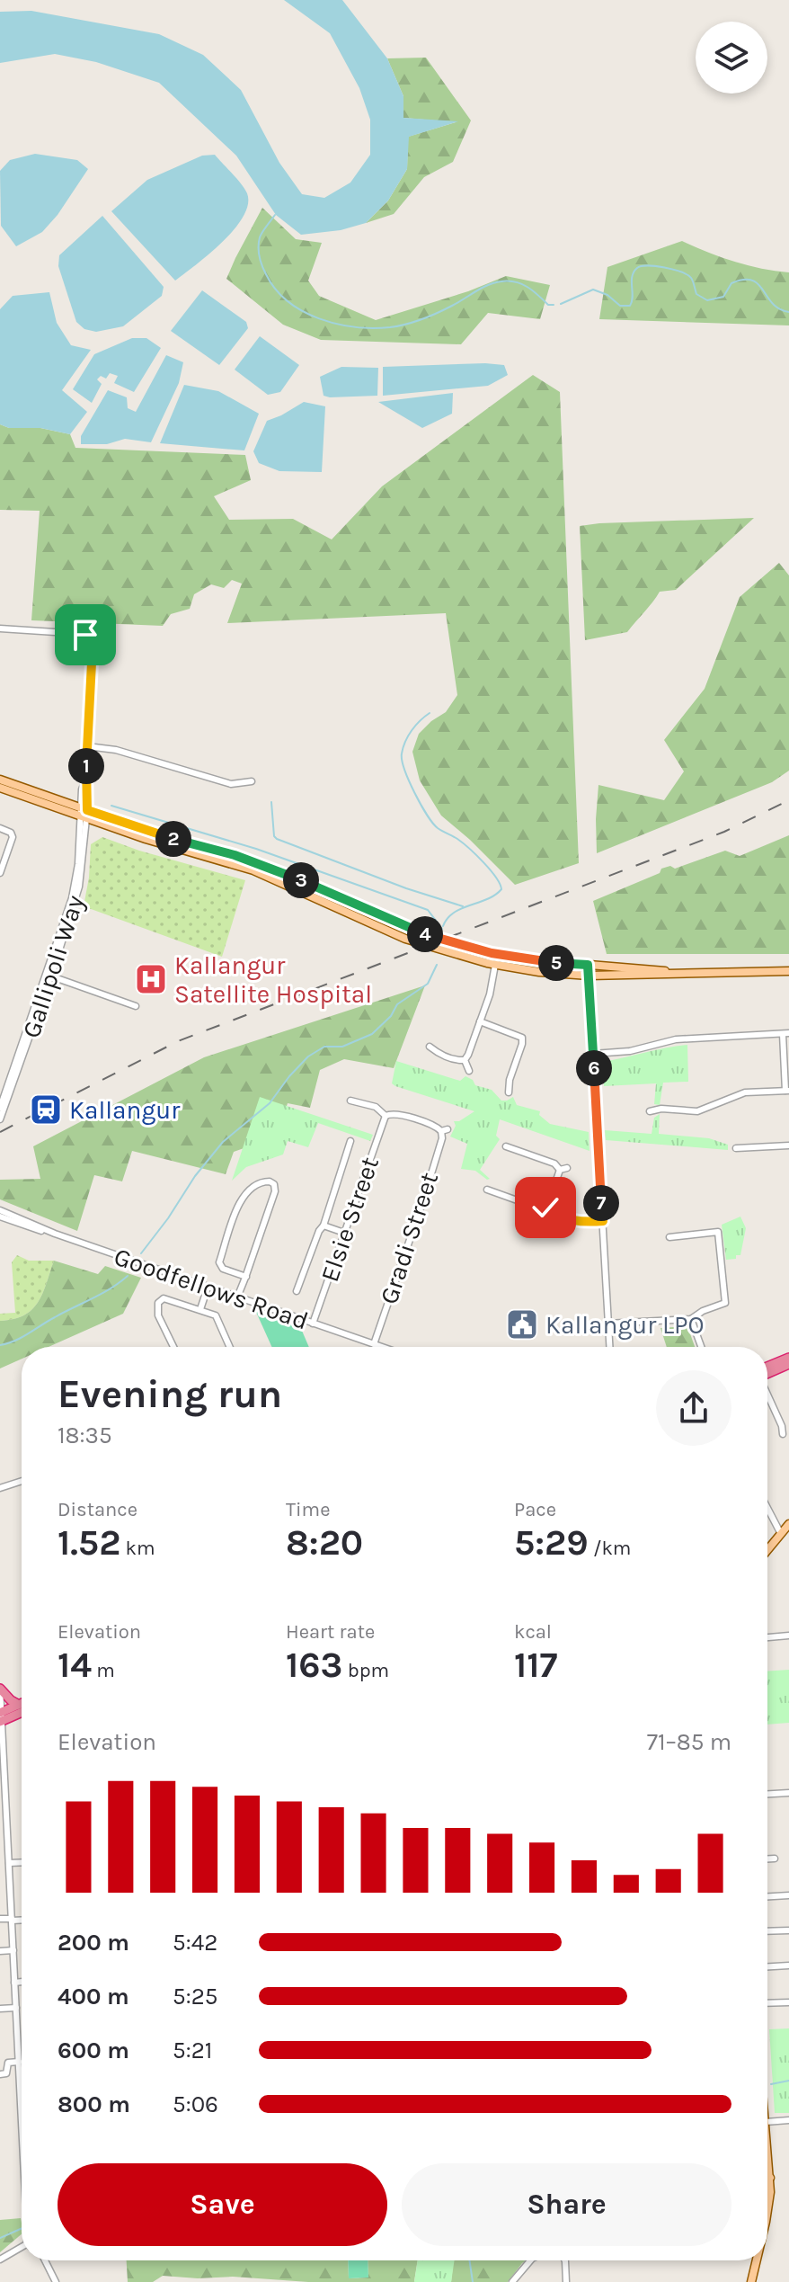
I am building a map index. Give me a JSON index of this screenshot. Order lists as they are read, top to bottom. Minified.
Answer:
{"streets":{"street":["Gallipoli Way","Elsie Street","Gradi Street","Goodfellows Road"]},"crossings":[["Elsie Street","Gradi Street"],["Elsie Street","Goodfellows Road"],["Gradi Street","Goodfellows Road"]],"places":{"hospital":["Kallangur Satellite Hospital"],"station":["Kallangur"],"public building":["Kallangur LPO"]},"page":{"pins":["1","2","3","4","5","6","7"],"heading":["Evening run","18:35"],"stats":[["Distance","1.52 km"],["Time","8:20"],["Pace","5:29 /km"],["Elevation","14 m"],["Heart rate","163 bpm"],["kcal","117"]],"chart":["Elevation","71–85 m"],"list":[{"name":"200 m","note":"5:42"},{"name":"400 m","note":"5:25"},{"name":"600 m","note":"5:21"},{"name":"800 m","note":"5:06"}],"buttons":["Save","Share"]}}
